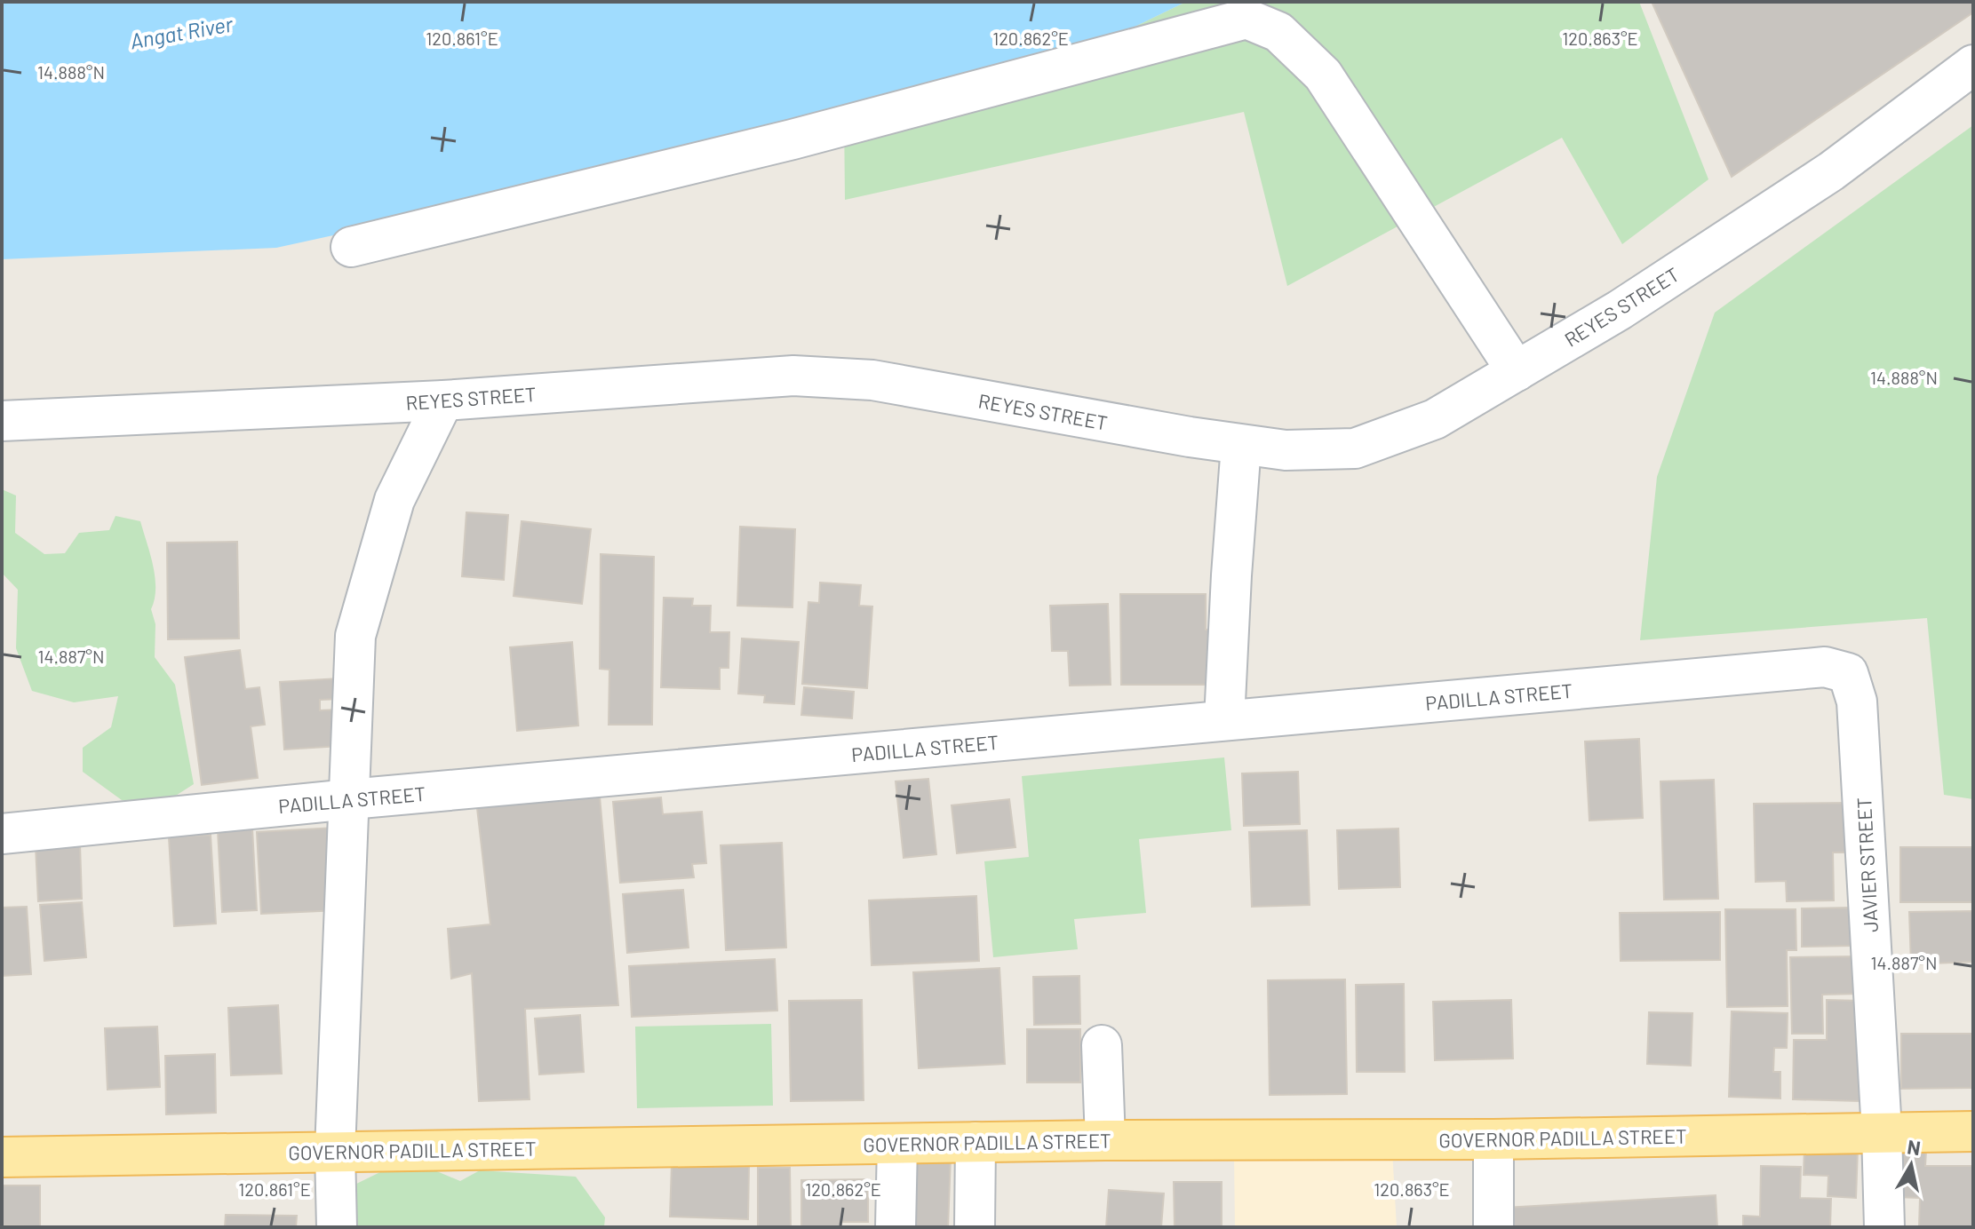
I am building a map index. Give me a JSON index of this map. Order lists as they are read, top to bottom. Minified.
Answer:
{"streets":{"main road":["GOVERNOR PADILLA STREET"],"street":["REYES STREET","PADILLA STREET","JAVIER STREET"]},"crossings":[["PADILLA STREET","JAVIER STREET"],["JAVIER STREET","GOVERNOR PADILLA STREET"]],"water":["Angat River"],"north":"top","coordinates":["120.861°E","120.862°E","120.863°E","14.888°N","14.887°N"]}
